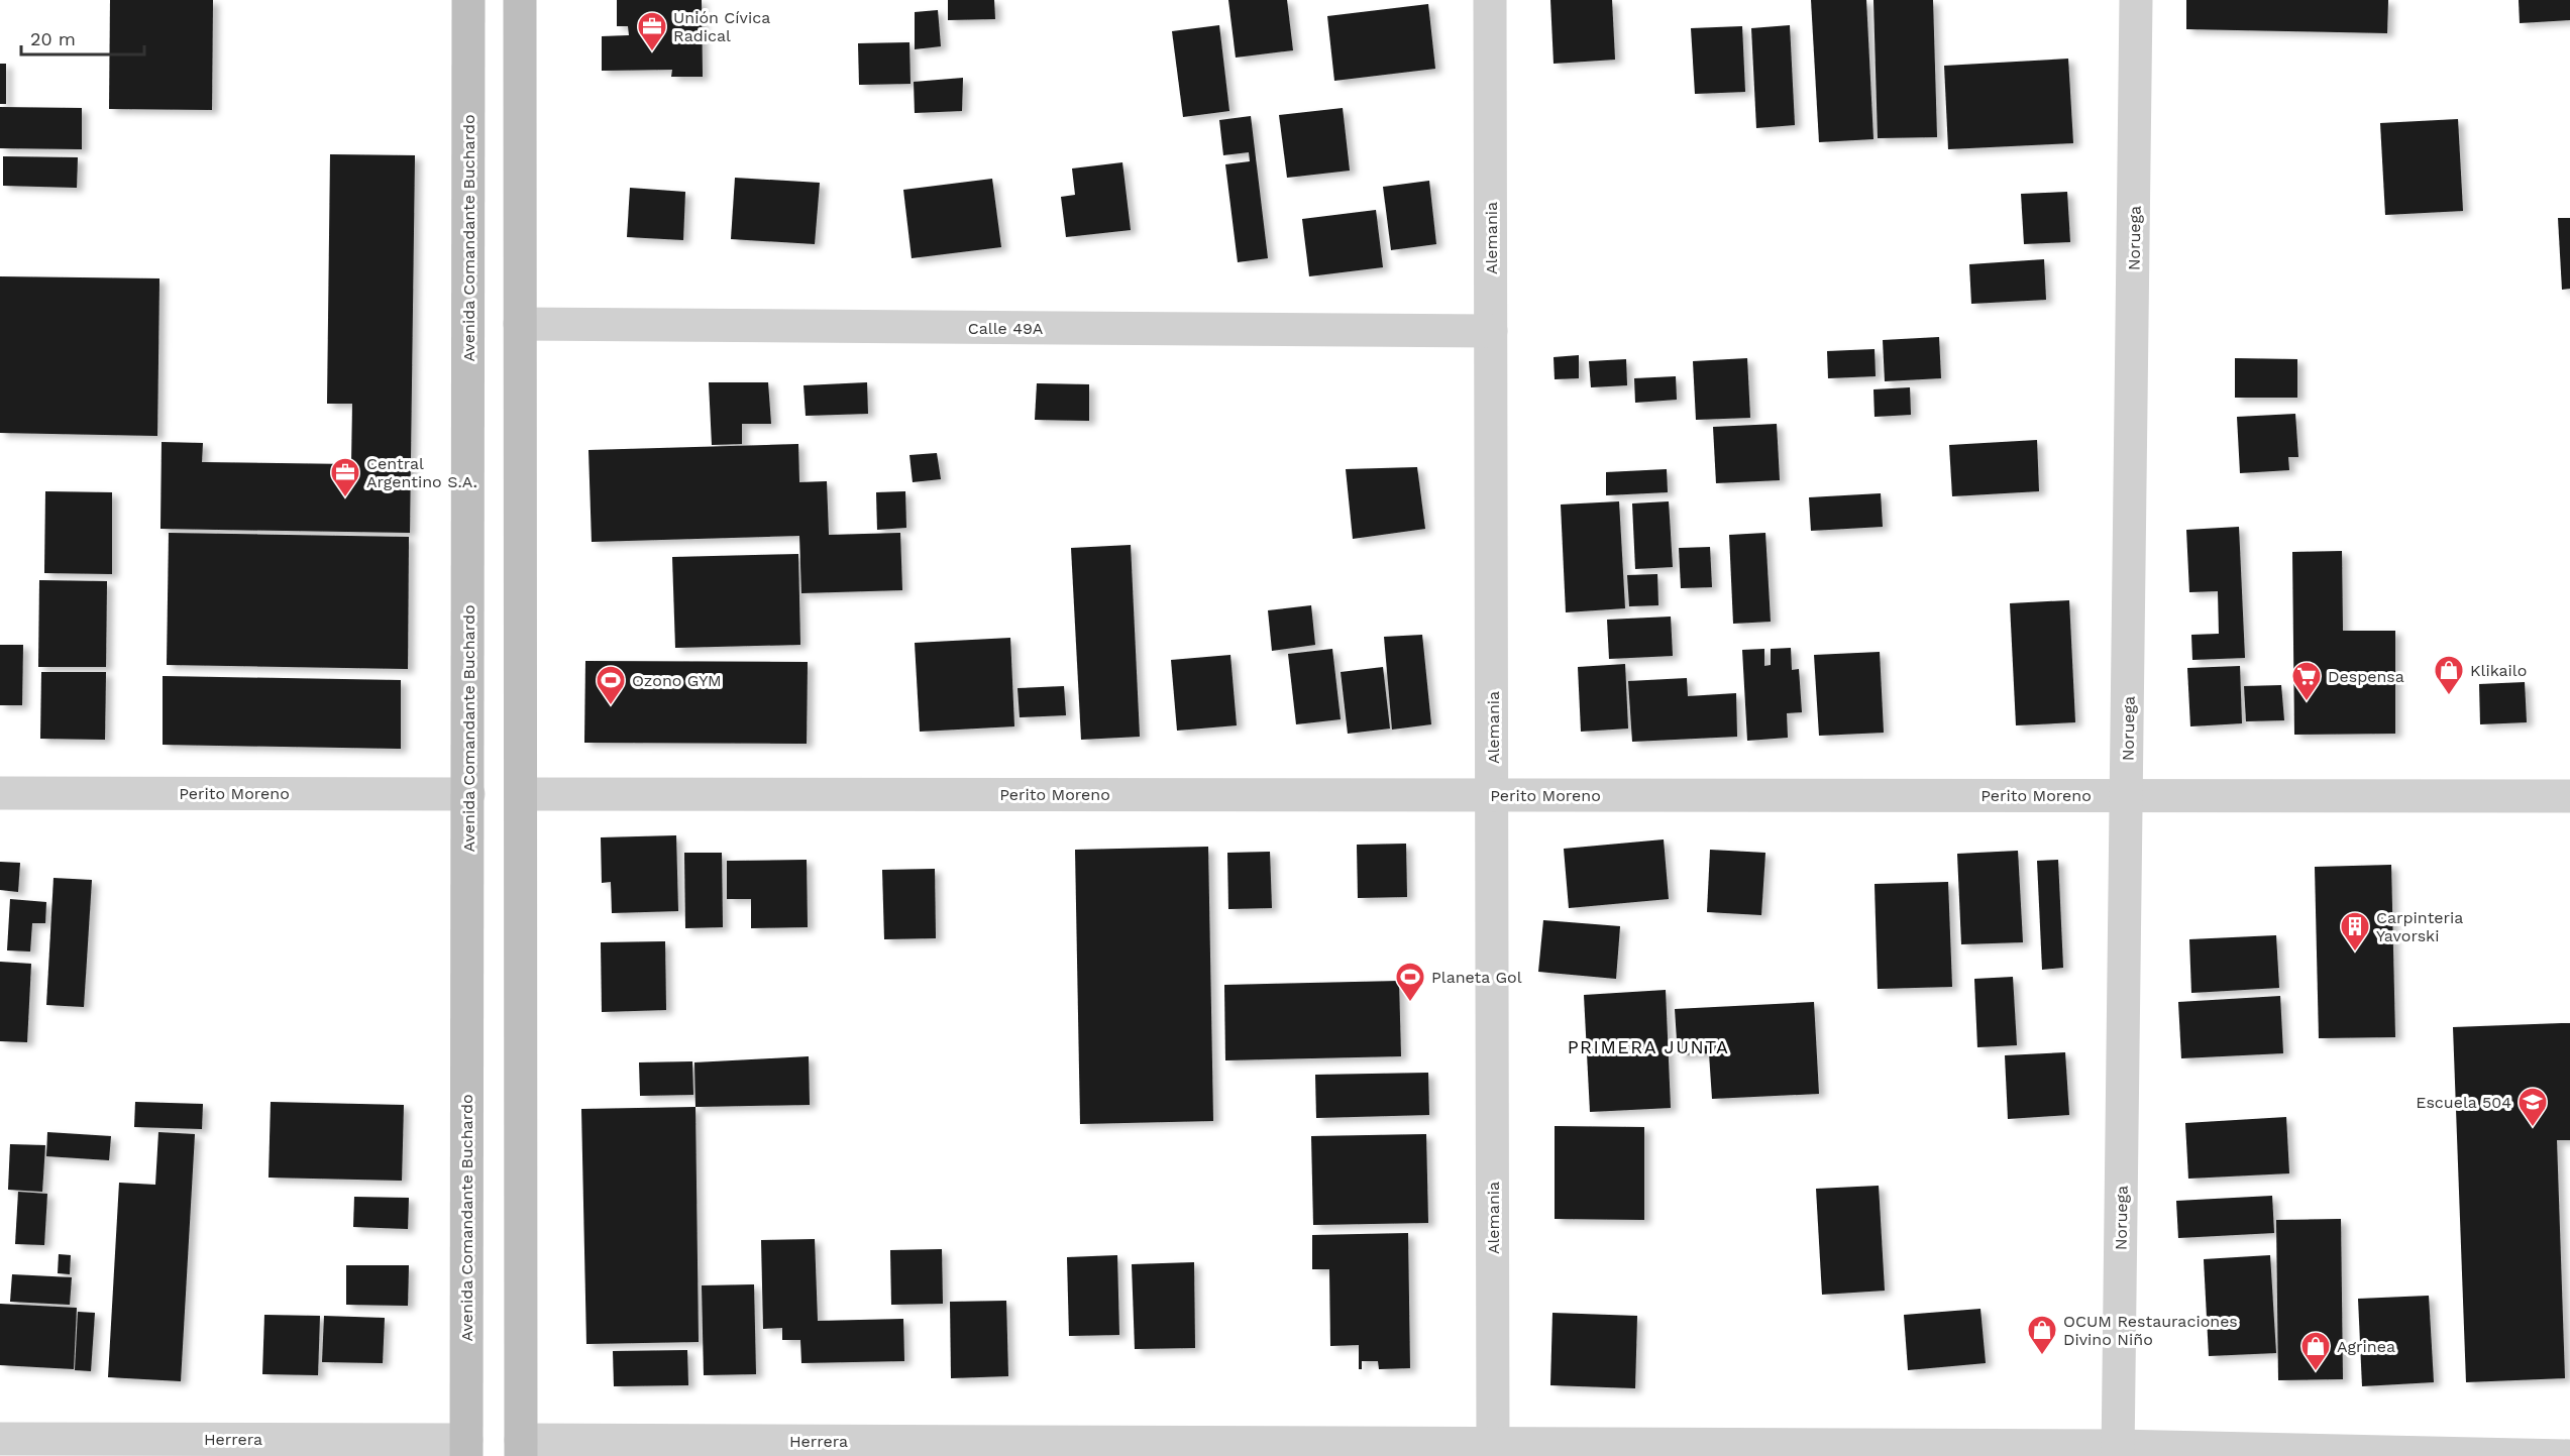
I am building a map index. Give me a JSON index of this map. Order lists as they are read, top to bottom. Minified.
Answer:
{"streets":{"main road":["Avenida Comandante Buchardo"],"street":["Alemania","Noruega","Calle 49A","Perito Moreno","Herrera"]},"crossings":[["Avenida Comandante Buchardo","Perito Moreno"],["Avenida Comandante Buchardo","Herrera"],["Alemania","Calle 49A"],["Alemania","Perito Moreno"],["Alemania","Herrera"],["Noruega","Perito Moreno"],["Noruega","Herrera"]],"districts":["PRIMERA JUNTA"],"places":{"office":["Unión Cívica Radical","Central Argentino S.A."],"shop":["Klikailo","OCUM Restauraciones Divino Niño","Agrinea"],"supermarket":["Despensa"],"sports":["Ozono GYM","Planeta Gol"],"building":["Carpinteria Yavorski"],"school or university":["Escuela 504"]},"scale_bar":"20 m"}
